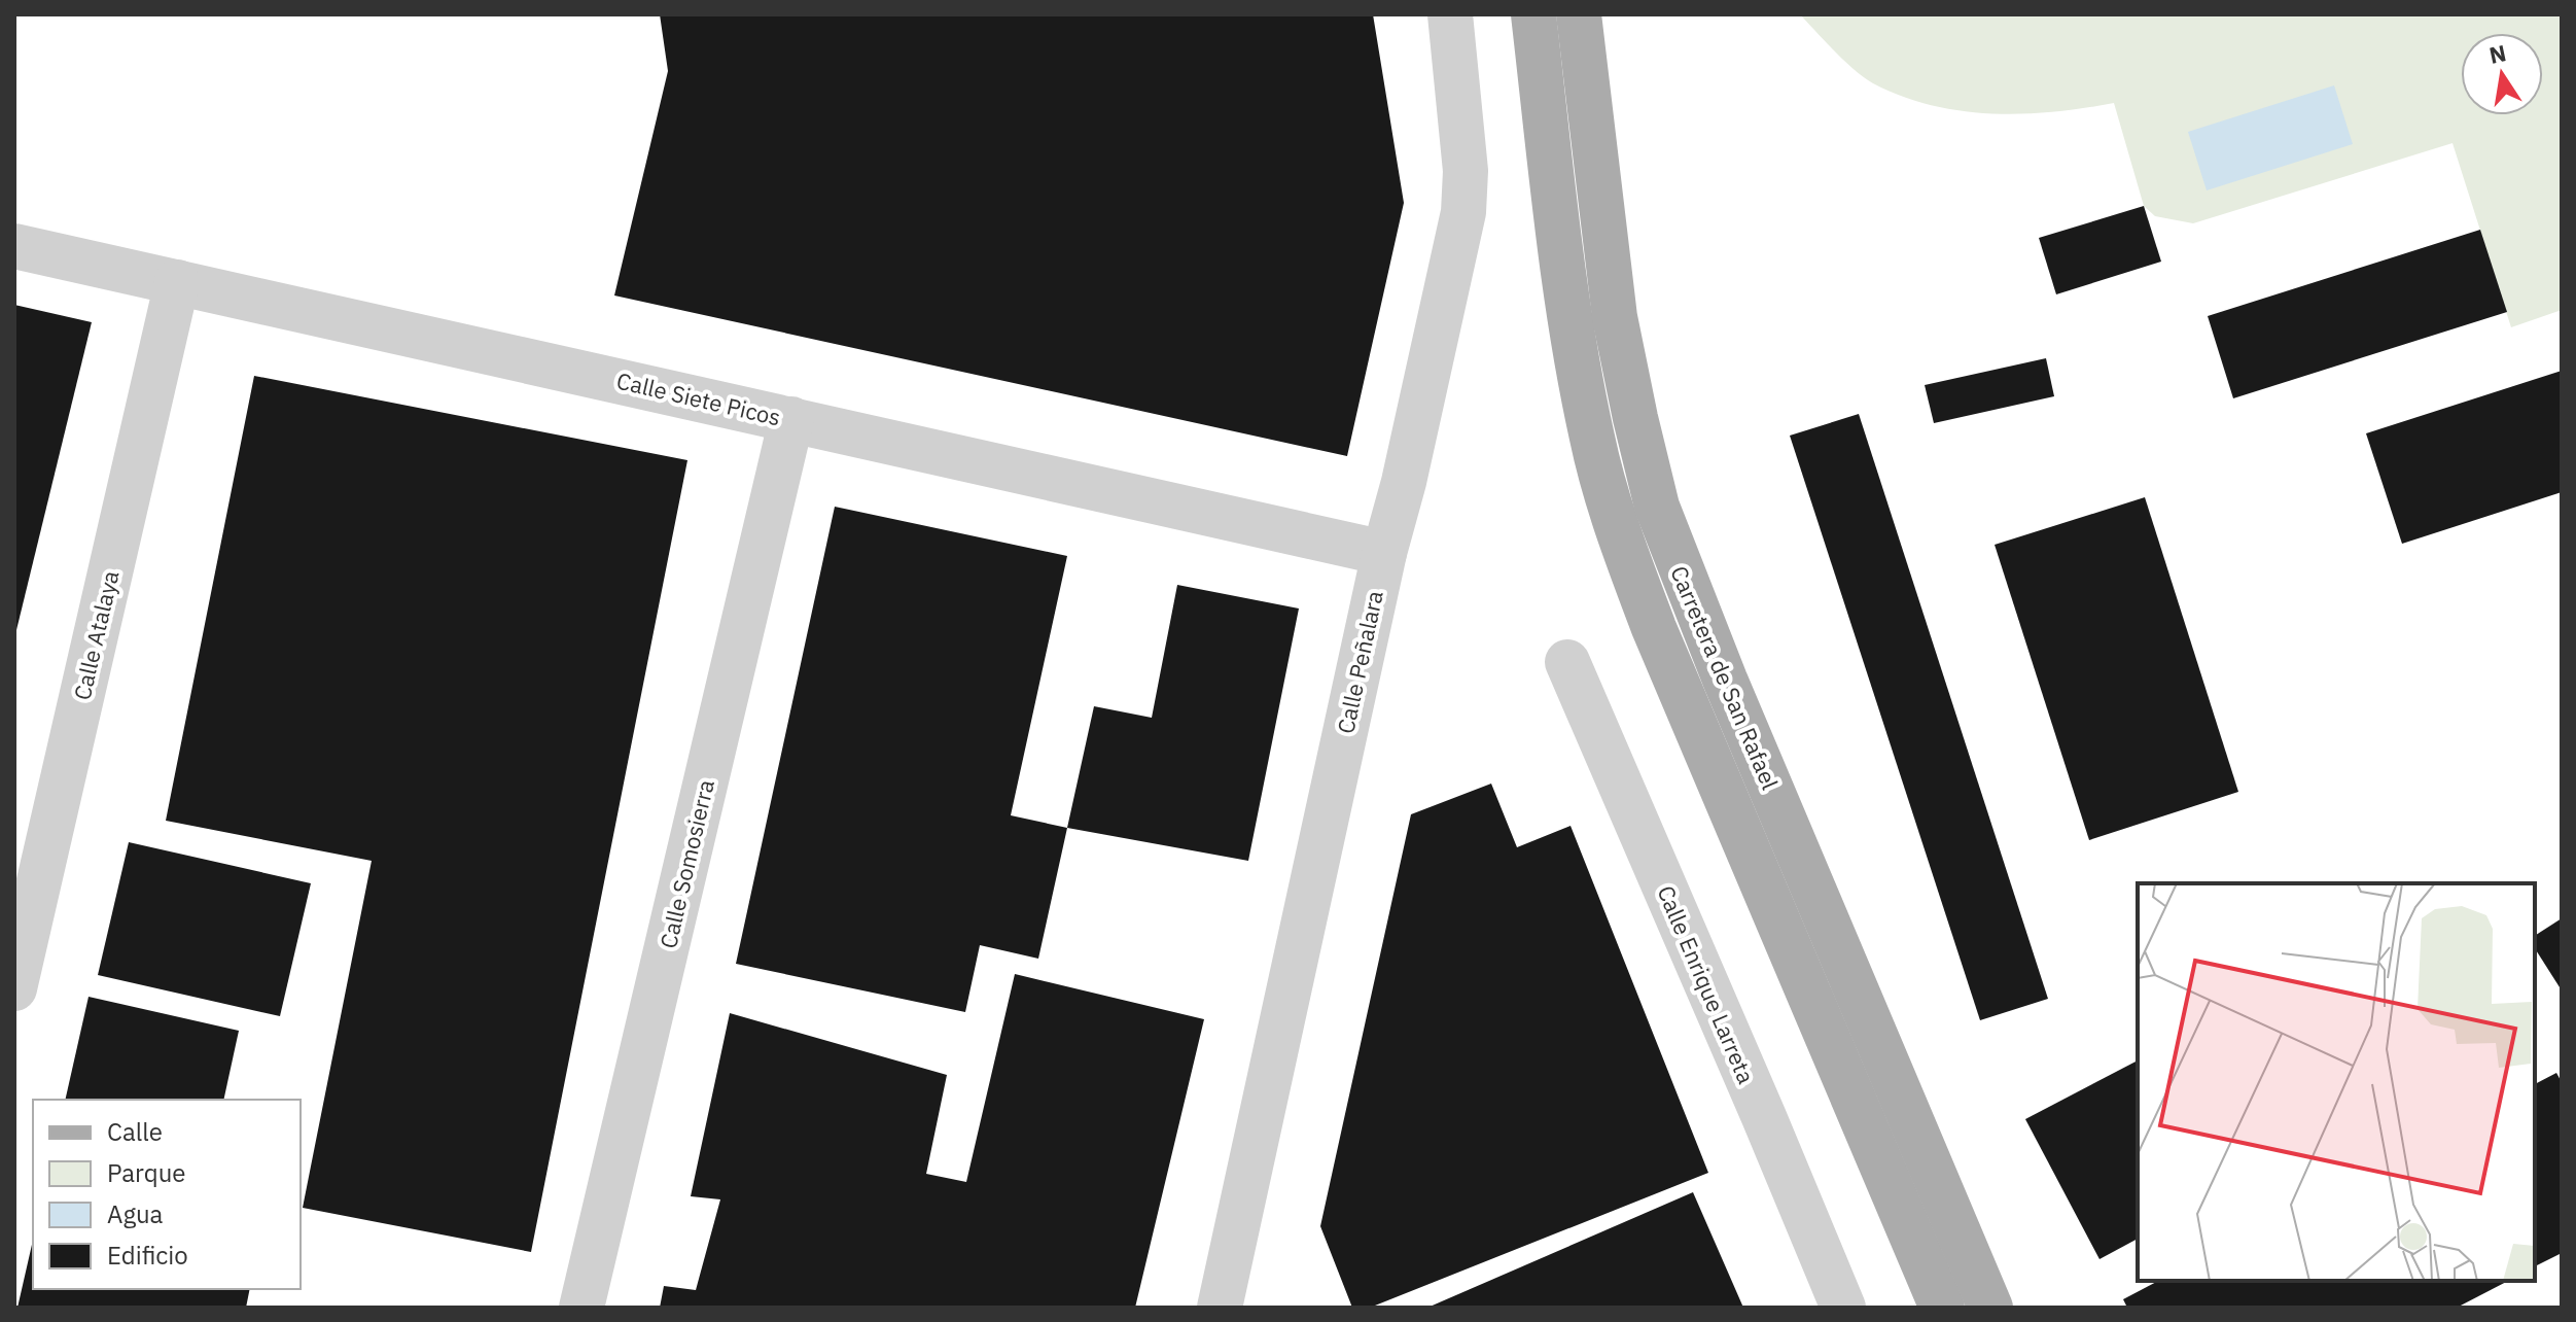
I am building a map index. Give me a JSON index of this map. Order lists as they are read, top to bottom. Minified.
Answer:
{"streets":{"main road":["Carretera de San Rafael"],"street":["Calle Siete Picos","Calle Atalaya","Calle Peñalara","Calle Somosierra","Calle Enrique Larreta"]},"crossings":[["Calle Siete Picos","Calle Atalaya"],["Calle Siete Picos","Calle Peñalara"],["Calle Siete Picos","Calle Somosierra"]],"legend":["Calle","Parque","Agua","Edificio"],"north":"top"}
